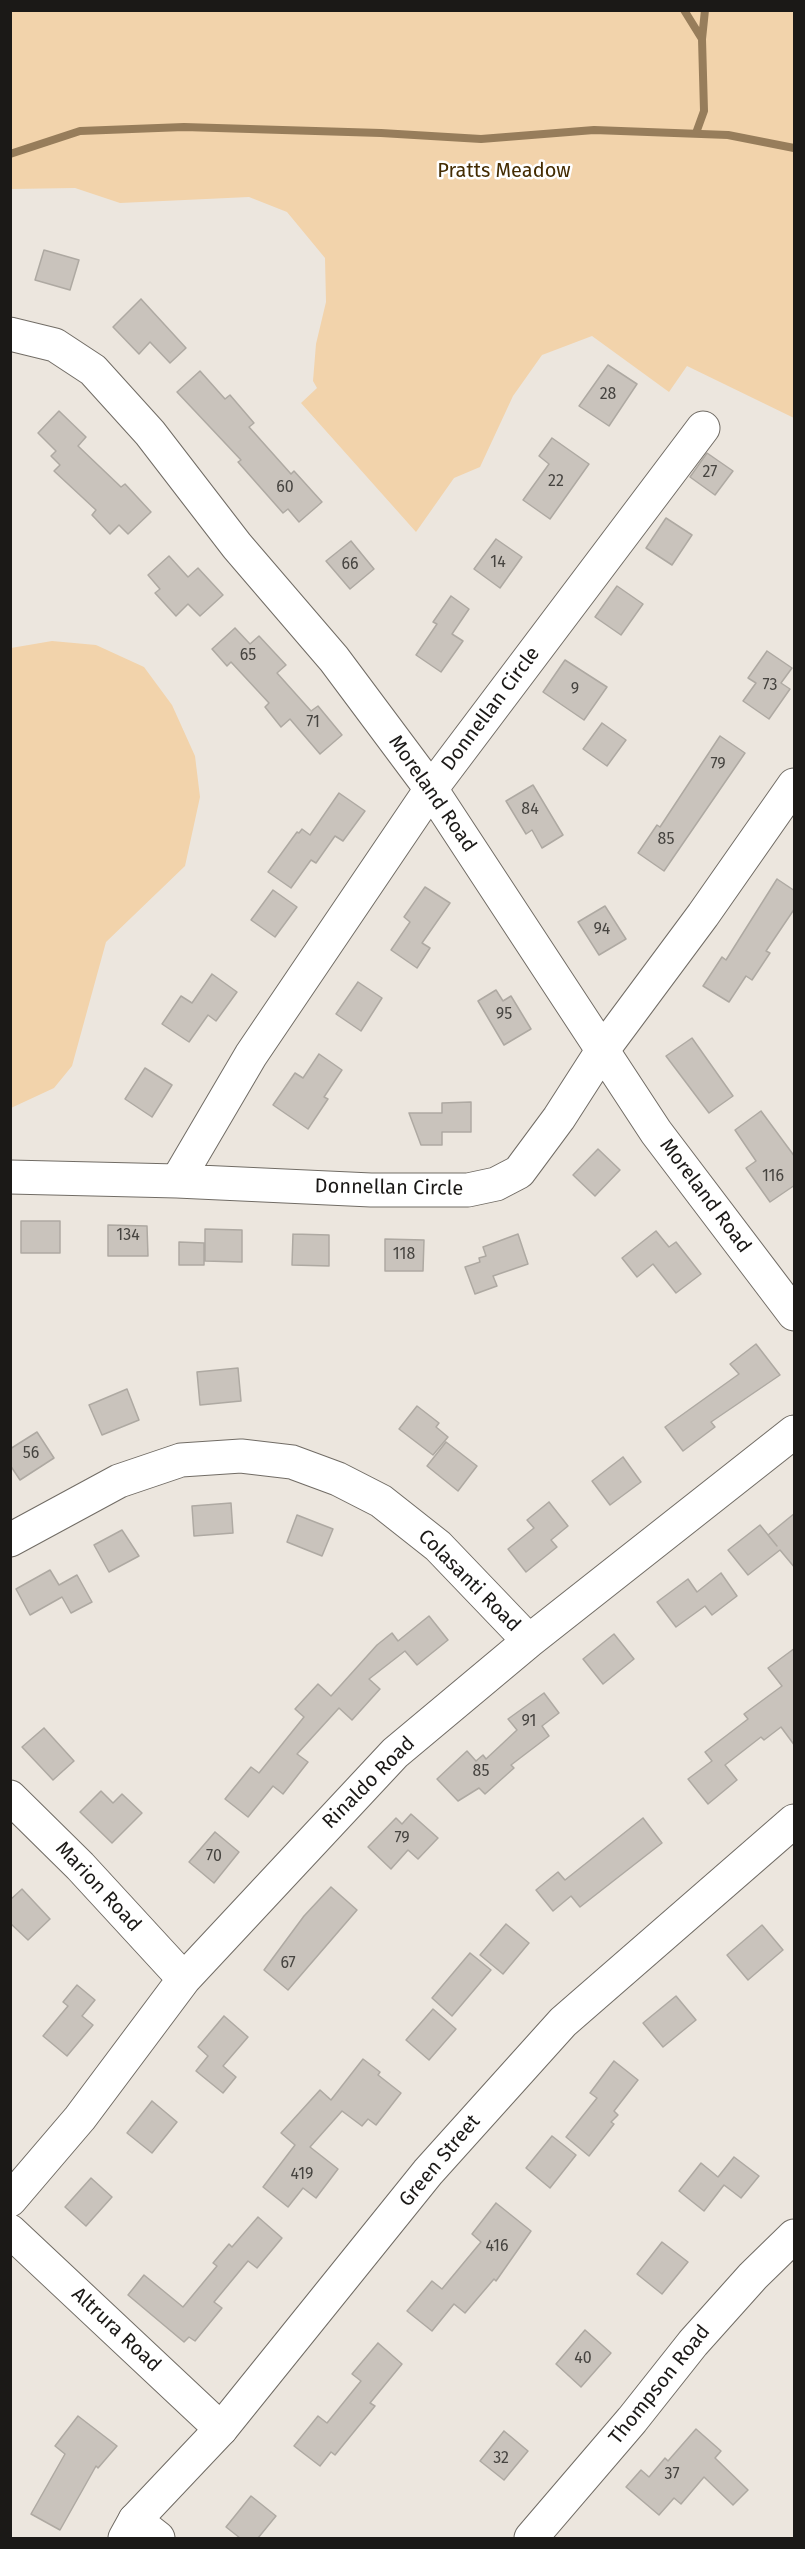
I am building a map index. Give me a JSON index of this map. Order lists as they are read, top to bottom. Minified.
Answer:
{"streets":{"street":["Donnellan Circle","Moreland Road","Colasanti Road","Rinaldo Road","Marion Road","Green Street","Altrura Road","Thompson Road"]},"crossings":[["Donnellan Circle","Moreland Road"],["Colasanti Road","Rinaldo Road"],["Rinaldo Road","Marion Road"],["Green Street","Altrura Road"]],"parks":["Pratts Meadow"],"house_numbers":["28","27","22","60","14","66","65","73","9","71","79","84","85","94","95","116","134","118","56","91","85","79","70","67","419","416","40","32","37"]}
